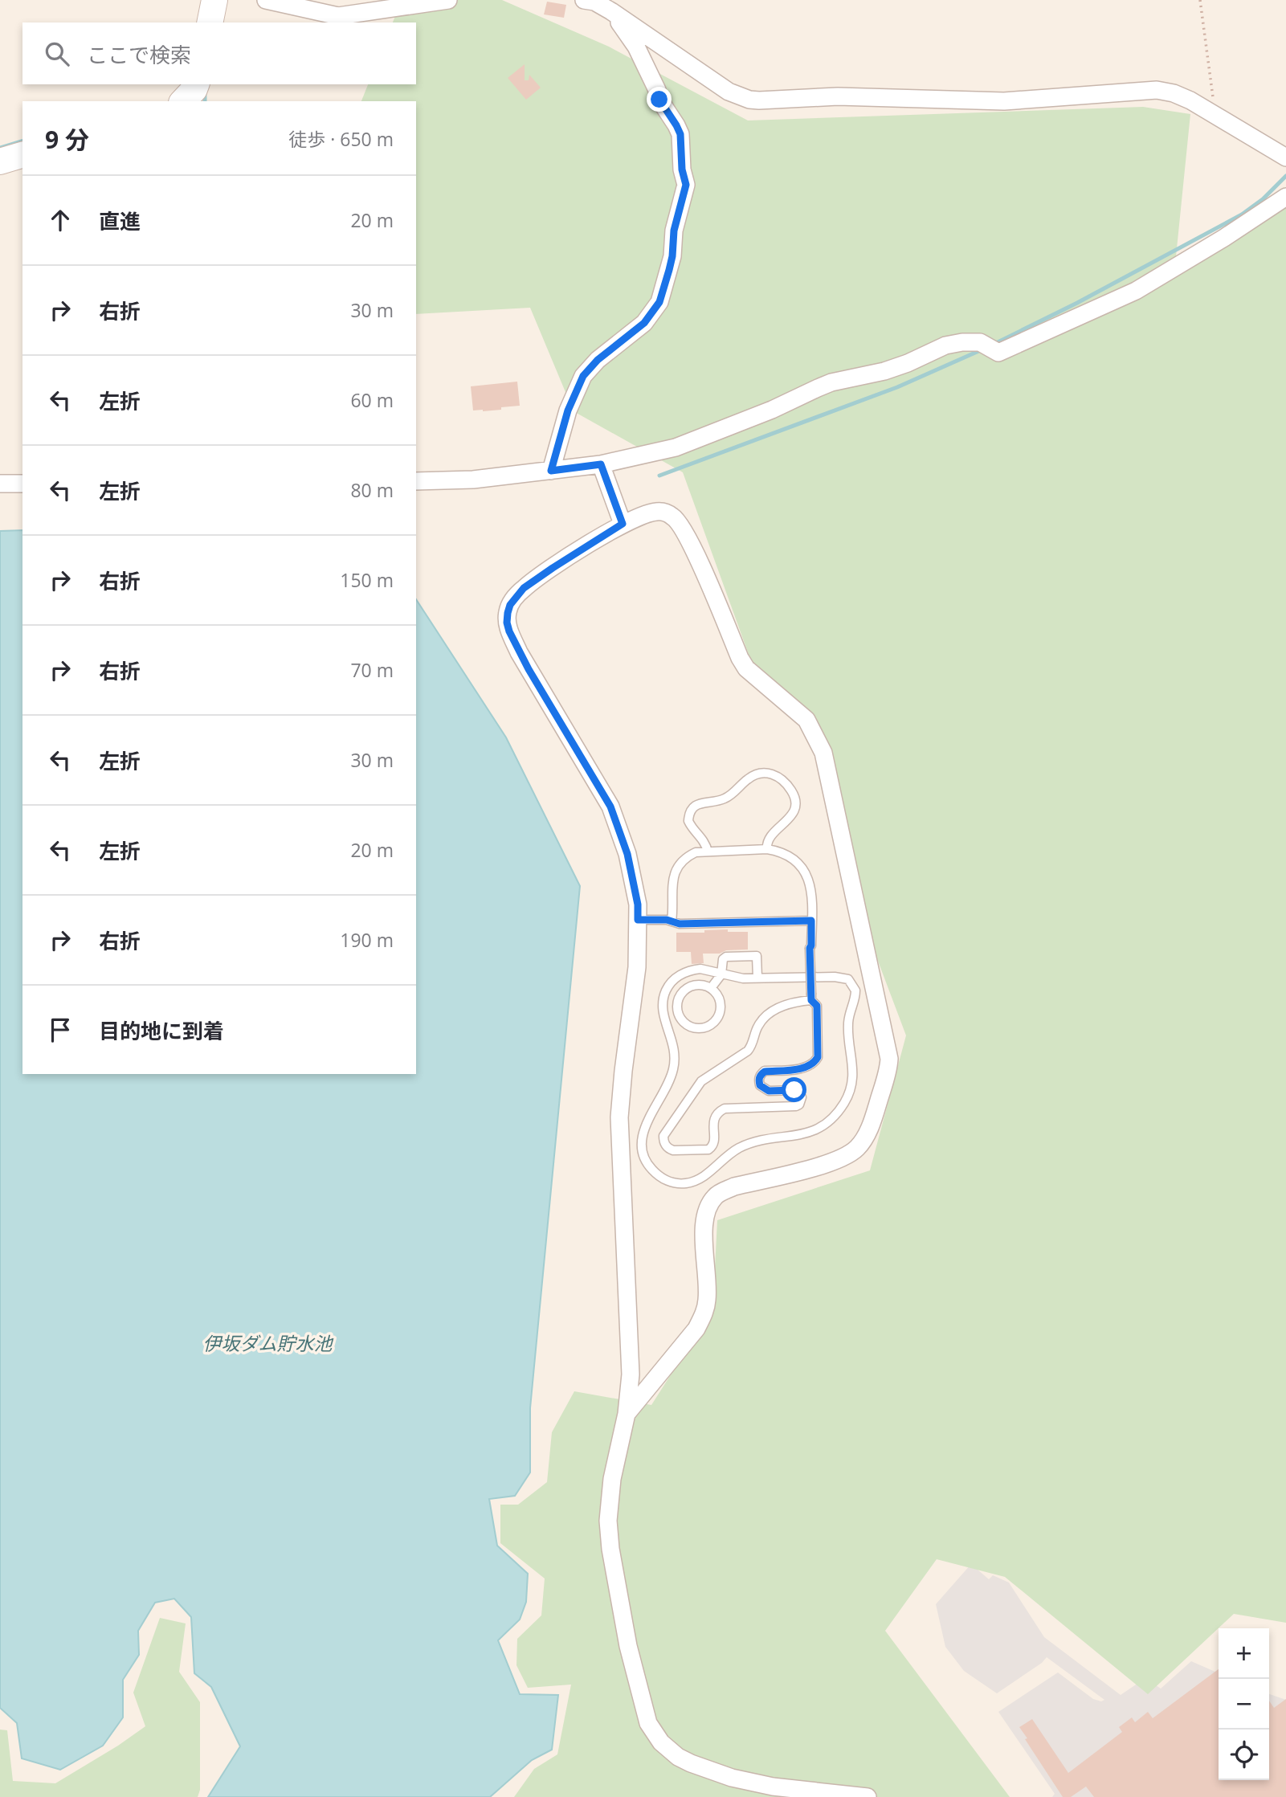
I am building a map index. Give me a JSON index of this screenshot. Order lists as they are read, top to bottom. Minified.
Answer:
{"water":["伊坂ダム貯水池"],"page":{"search":"ここで検索","heading":["9 分","徒歩 · 650 m"],"list":[["直進","20 m"],["右折","30 m"],["左折","60 m"],["左折","80 m"],["右折","150 m"],["右折","70 m"],["左折","30 m"],["左折","20 m"],["右折","190 m"],"目的地に到着"],"map_buttons":["+","−"]}}
